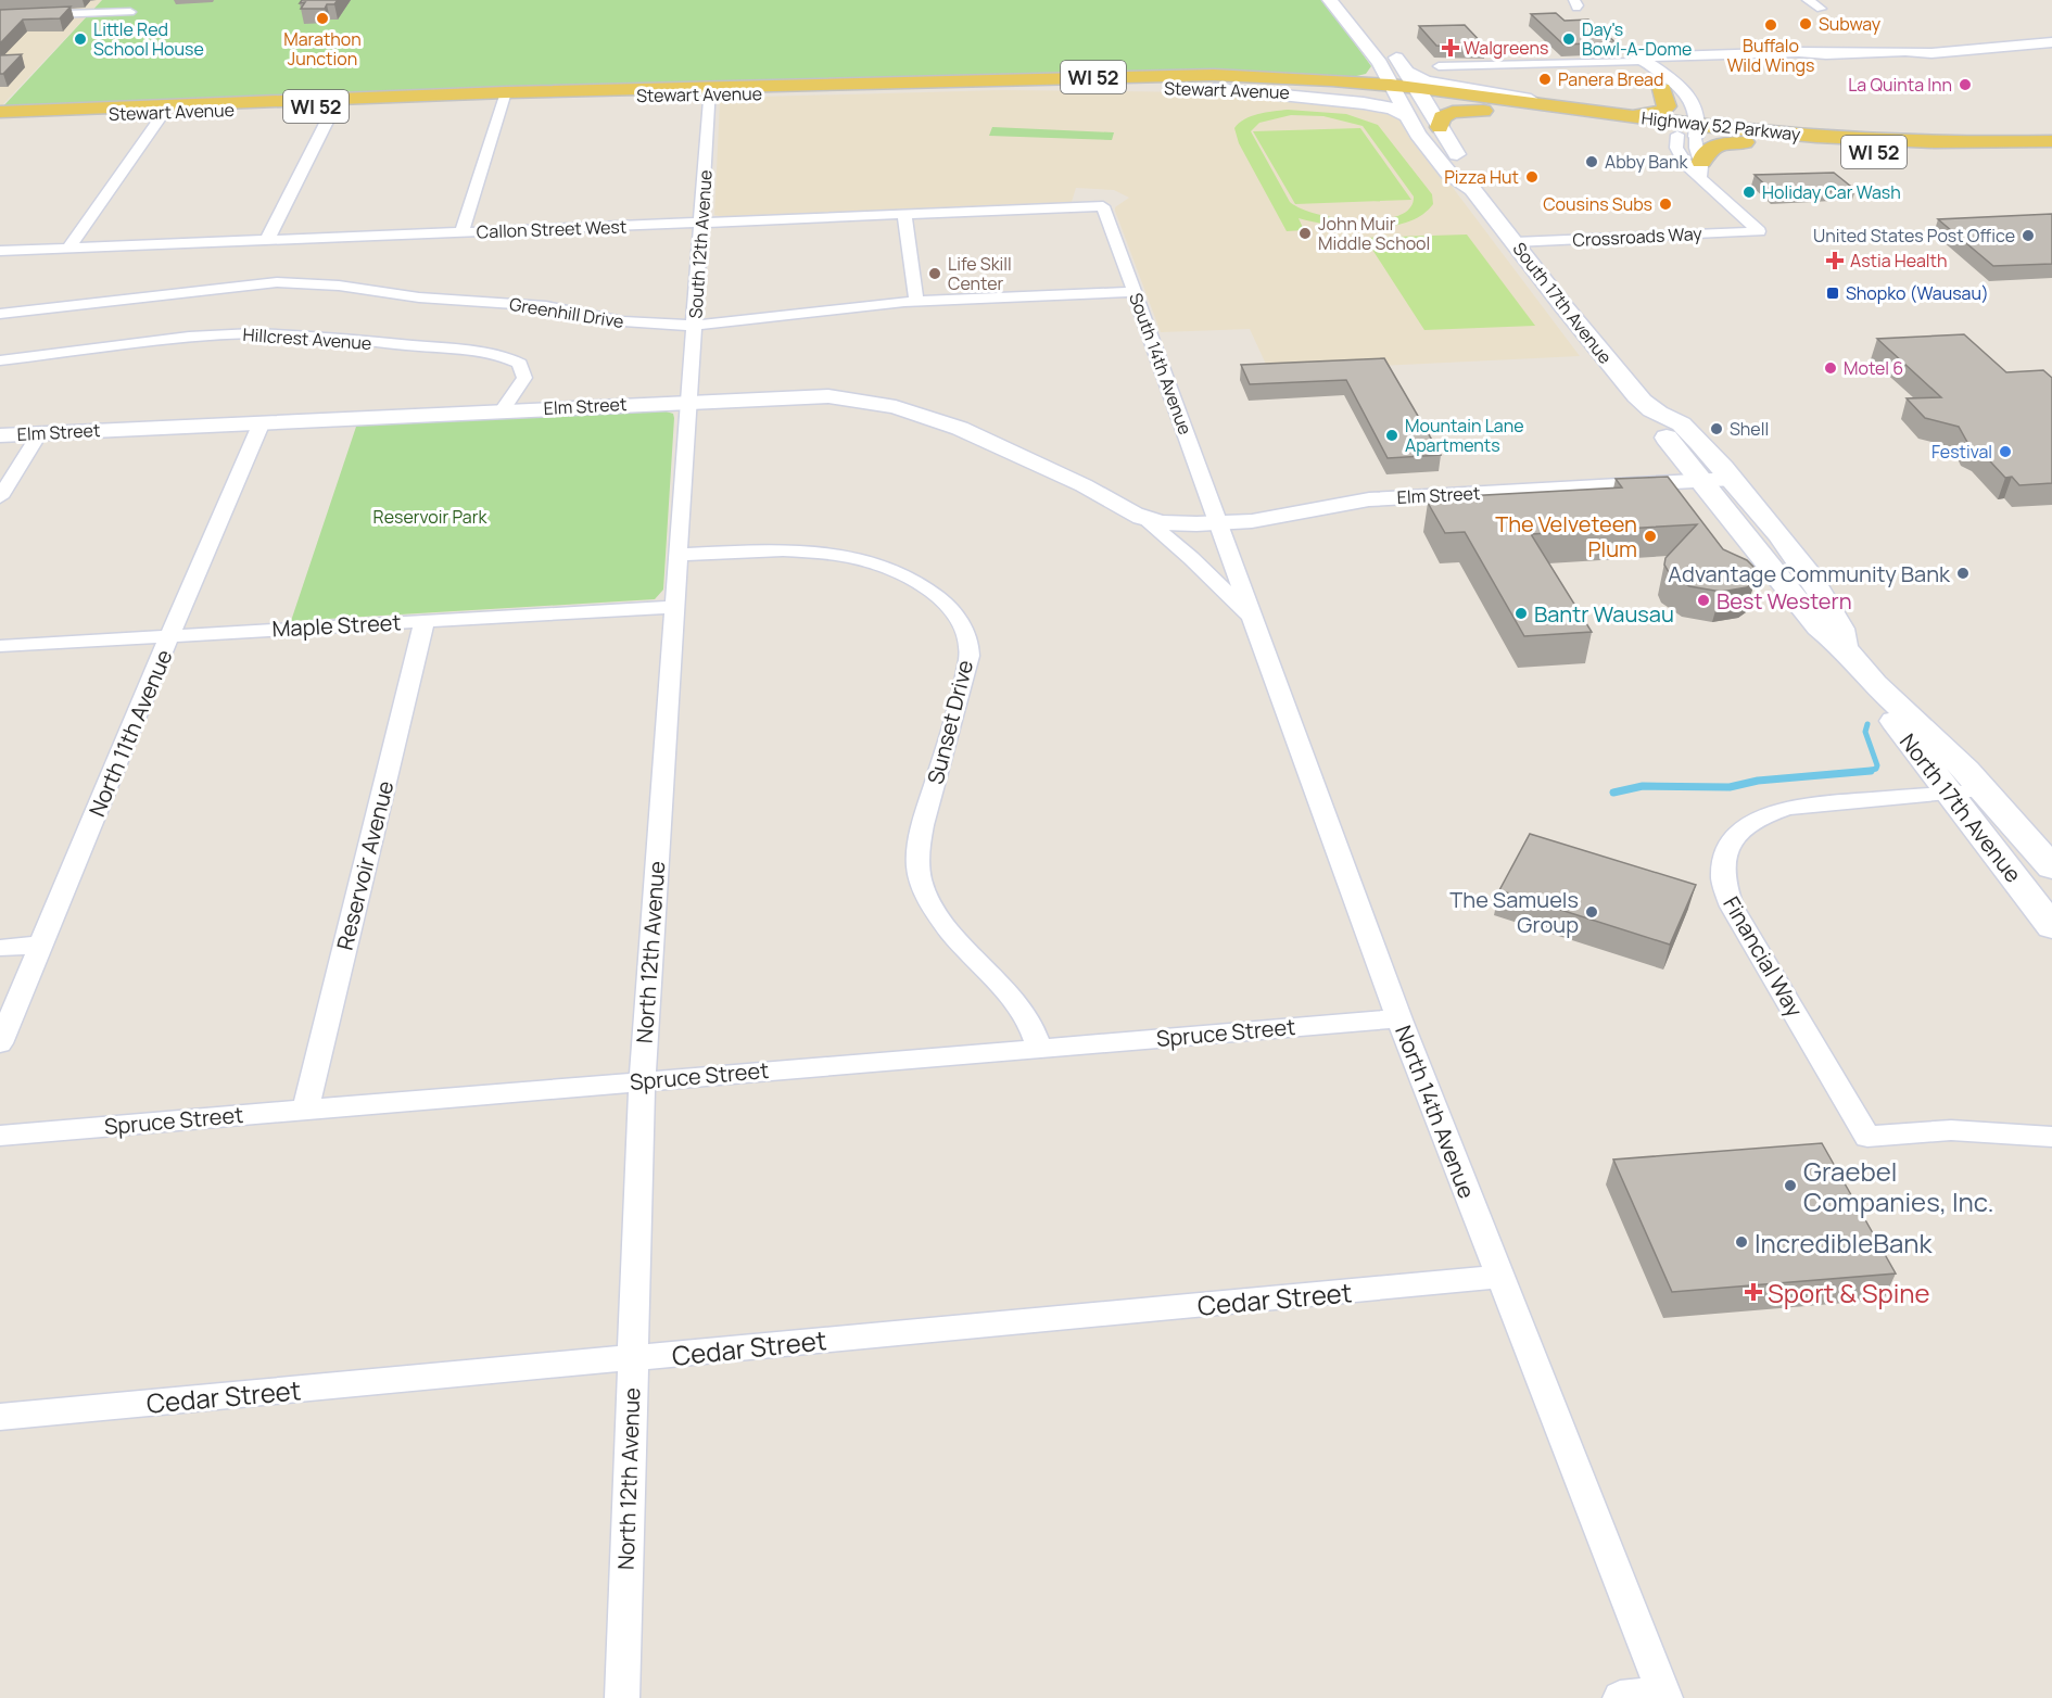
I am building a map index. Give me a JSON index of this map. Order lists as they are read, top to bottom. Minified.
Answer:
{"streets":{"main road":["WI 52","Stewart Avenue","Highway 52 Parkway","South 17th Avenue","North 17th Avenue"],"street":["Callon Street West","Crossroads Way","South 12th Avenue","Greenhill Drive","Hillcrest Avenue","South 14th Avenue","Elm Street","Maple Street","Sunset Drive","North 11th Avenue","Reservoir Avenue","North 12th Avenue","Financial Way","Spruce Street","North 14th Avenue","Cedar Street"]},"crossings":[["Stewart Avenue","Highway 52 Parkway"],["Stewart Avenue","South 12th Avenue"],["Stewart Avenue","South 17th Avenue"],["Highway 52 Parkway","South 17th Avenue"],["Callon Street West","South 12th Avenue"],["Callon Street West","South 14th Avenue"],["Crossroads Way","South 17th Avenue"],["South 12th Avenue","Greenhill Drive"],["South 12th Avenue","Elm Street"],["South 12th Avenue","North 12th Avenue"],["South 17th Avenue","Elm Street"],["South 17th Avenue","North 17th Avenue"],["Greenhill Drive","South 14th Avenue"],["Hillcrest Avenue","Elm Street"],["South 14th Avenue","Elm Street"],["South 14th Avenue","North 14th Avenue"],["Elm Street","North 11th Avenue"],["Elm Street","North 17th Avenue"],["Elm Street","North 12th Avenue"],["Elm Street","North 14th Avenue"],["Maple Street","North 11th Avenue"],["Maple Street","Reservoir Avenue"],["Maple Street","North 12th Avenue"],["Sunset Drive","North 12th Avenue"],["Sunset Drive","Spruce Street"],["North 17th Avenue","Financial Way"],["Reservoir Avenue","Spruce Street"],["North 12th Avenue","Spruce Street"],["North 12th Avenue","Cedar Street"],["Spruce Street","North 14th Avenue"],["North 14th Avenue","Cedar Street"]],"parks":["Reservoir Park"],"places":{"other":["Marathon Junction","Subway","Buffalo Wild Wings","Little Red School House","Day's Bowl-A-Dome","Panera Bread","La Quinta Inn","Abby Bank","Pizza Hut","Holiday Car Wash","Cousins Subs","John Muir Middle School","United States Post Office","Life Skill Center","Motel 6","Shell","Mountain Lane Apartments","Festival","The Velveteen Plum","Advantage Community Bank","Best Western","Bantr Wausau","The Samuels Group","Graebel Companies, Inc.","IncredibleBank"],"health":["Walgreens","Astia Health","Sport & Spine"],"transit":["Shopko (Wausau)"]}}
